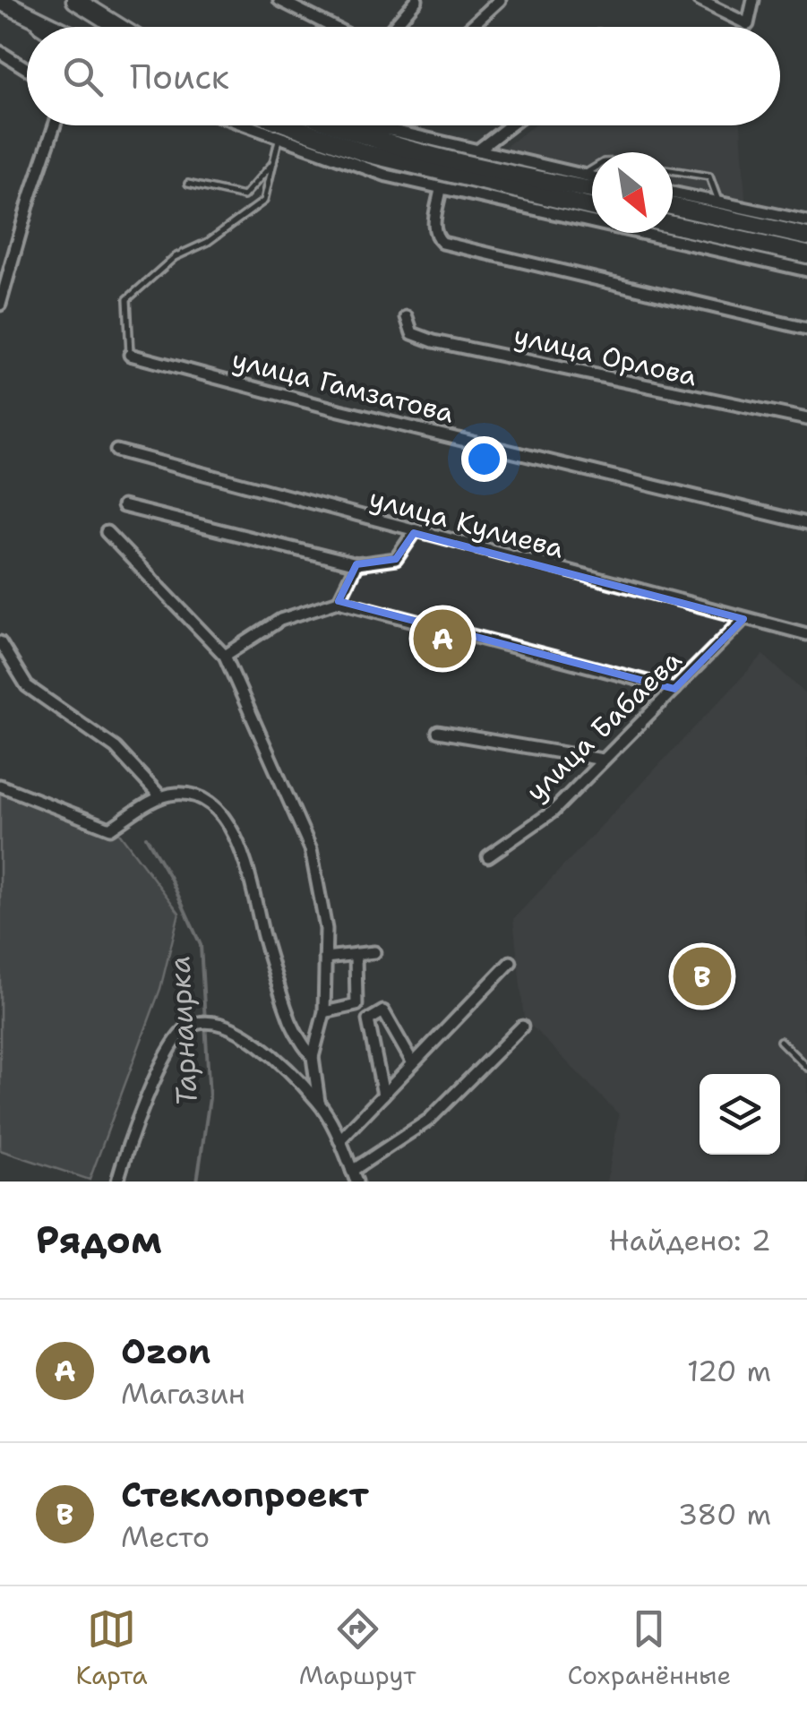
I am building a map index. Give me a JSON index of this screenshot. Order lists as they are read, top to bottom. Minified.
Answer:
{"streets":{"street":["улица Орлова","улица Гамзатова","улица Кулиева","улица Бабаева"]},"crossings":[["улица Кулиева","улица Бабаева"]],"water":["Тарнаирка"],"north":"bottom right","page":{"search":"Поиск","pins":["A","B"],"heading":["Рядом","Найдено: 2"],"list":[{"mark":"A","name":"Ozon","note":"Магазин","value":"120 m"},{"mark":"B","name":"Стеклопроект","note":"Место","value":"380 m"}],"nav":["Карта","Маршрут","Сохранённые"]}}
